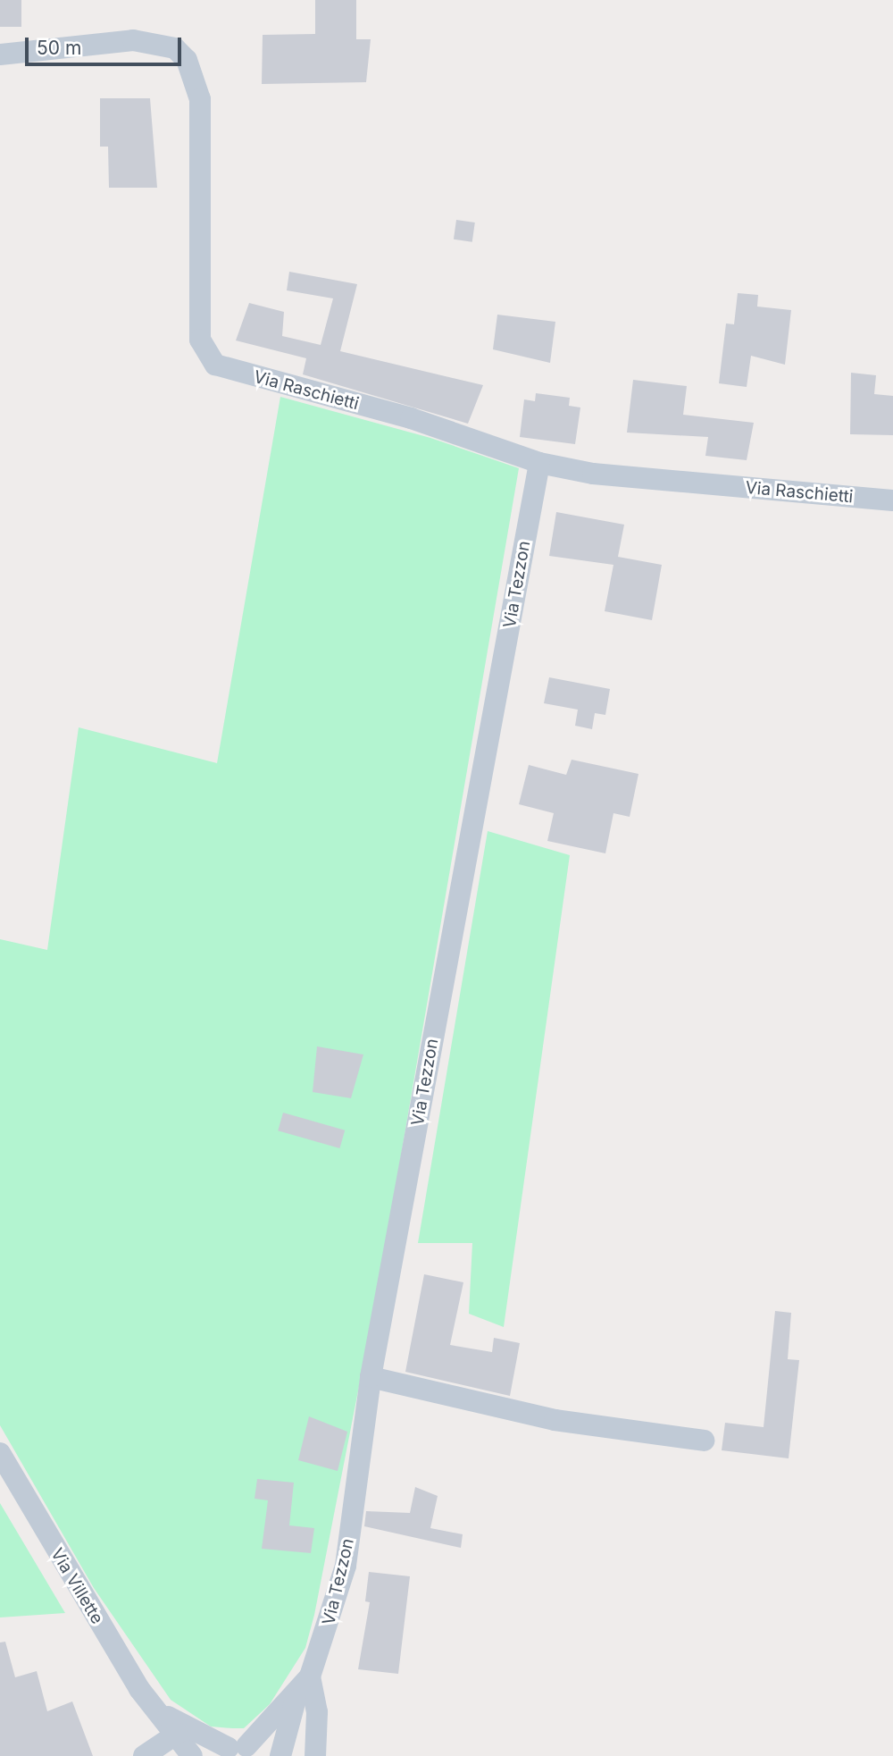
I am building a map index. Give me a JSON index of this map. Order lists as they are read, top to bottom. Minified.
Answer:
{"streets":{"street":["Via Raschietti","Via Tezzon","Via Villette"]},"crossings":[["Via Raschietti","Via Tezzon"],["Via Tezzon","Via Villette"]],"scale_bar":"50 m"}
